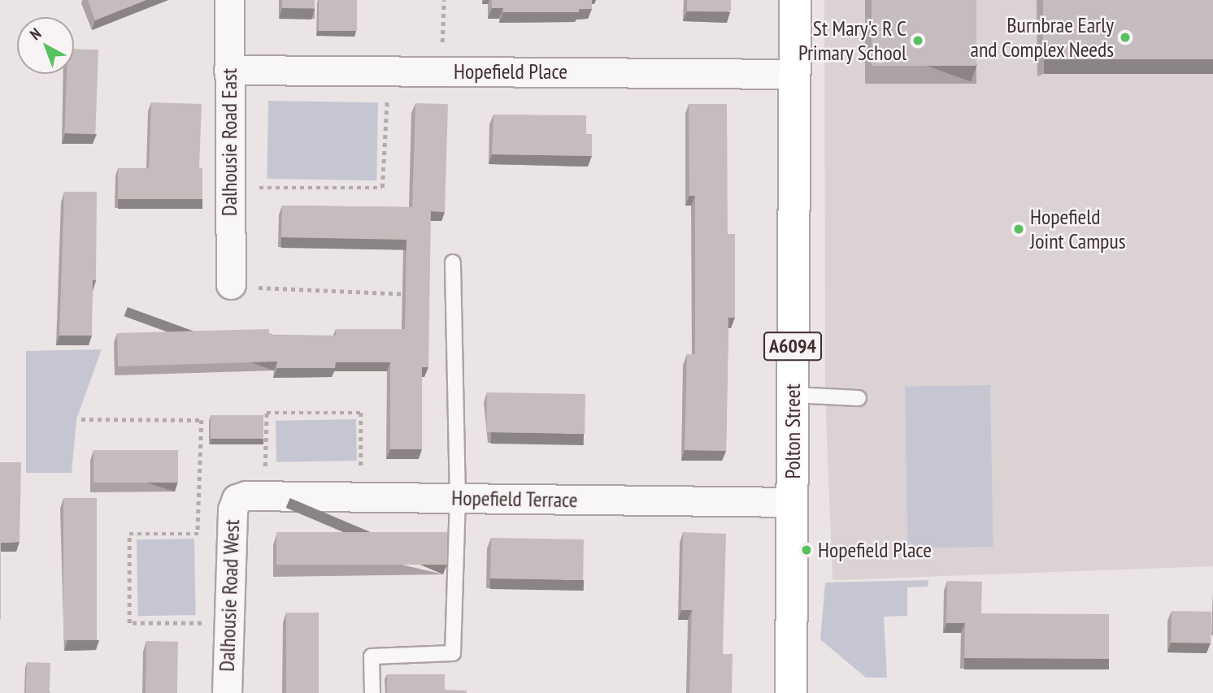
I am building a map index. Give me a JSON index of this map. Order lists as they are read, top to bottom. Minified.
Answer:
{"streets":{"main road":["A6094","Polton Street"],"street":["Hopefield Place","Dalhousie Road East","Hopefield Terrace","Dalhousie Road West"]},"crossings":[["Hopefield Place","Dalhousie Road East"],["Hopefield Place","Polton Street"],["Polton Street","Hopefield Terrace"],["Hopefield Terrace","Dalhousie Road West"]],"places":["Burnbrae Early and Complex Needs","St Mary's R C Primary School","Hopefield Joint Campus","Hopefield Place"],"north":"top left"}
